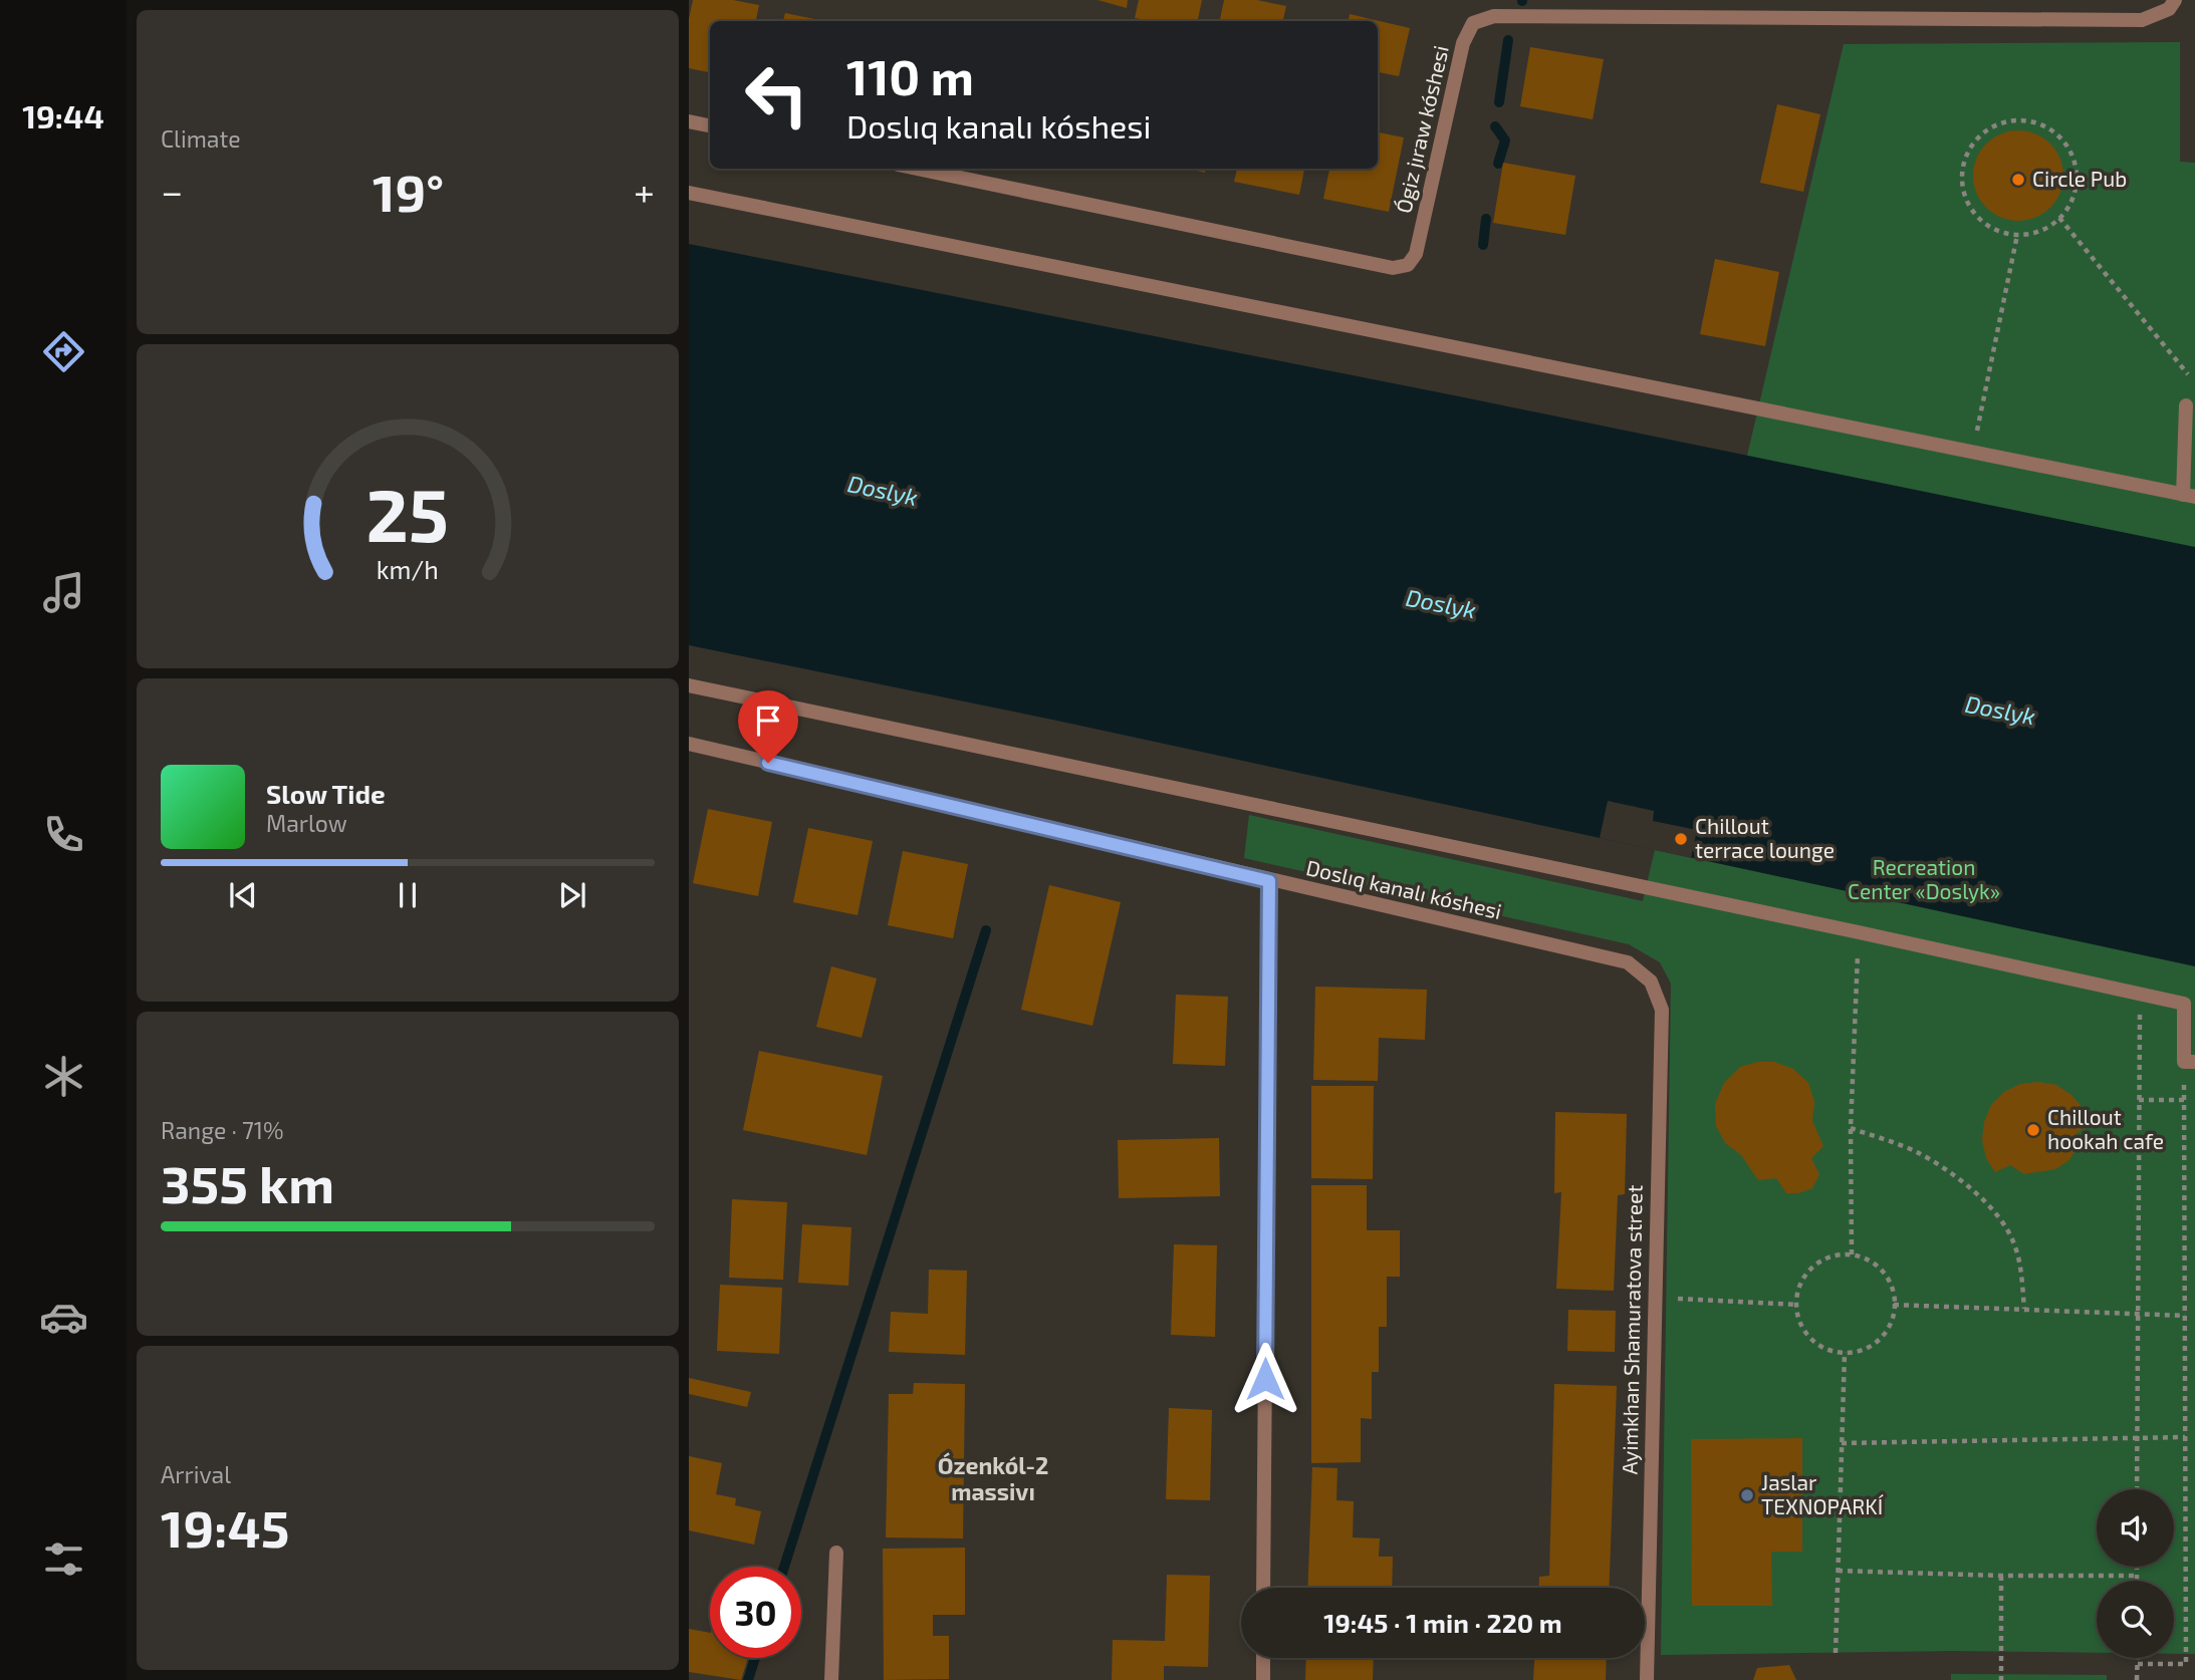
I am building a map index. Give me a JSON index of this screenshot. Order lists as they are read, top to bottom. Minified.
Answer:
{"streets":{"street":["Ógiz jıraw kóshesi","Doslıq kanalı kóshesi","Ayimkhan Shamuratova street"]},"crossings":[["Doslıq kanalı kóshesi","Ayimkhan Shamuratova street"]],"districts":["Ózenkól-2 massivı"],"water":["Doslyk"],"parks":["Recreation Center «Doslyk»"],"places":["Circle Pub","Chillout terrace lounge","Chillout hookah cafe","Jaslar TEXNOPARKÍ"],"page":{"tabs":"19:44","tile":["Climate",["Range · 71%","355 km"],["Arrival","19:45"]],"turn":["110 m","Doslıq kanalı kóshesi"],"heat":["−","19°","+"],"song":["Slow Tide","Marlow"],"limit":"30","trip":"19:45 · 1 min · 220 m","gauge":["25","km/h"]}}
